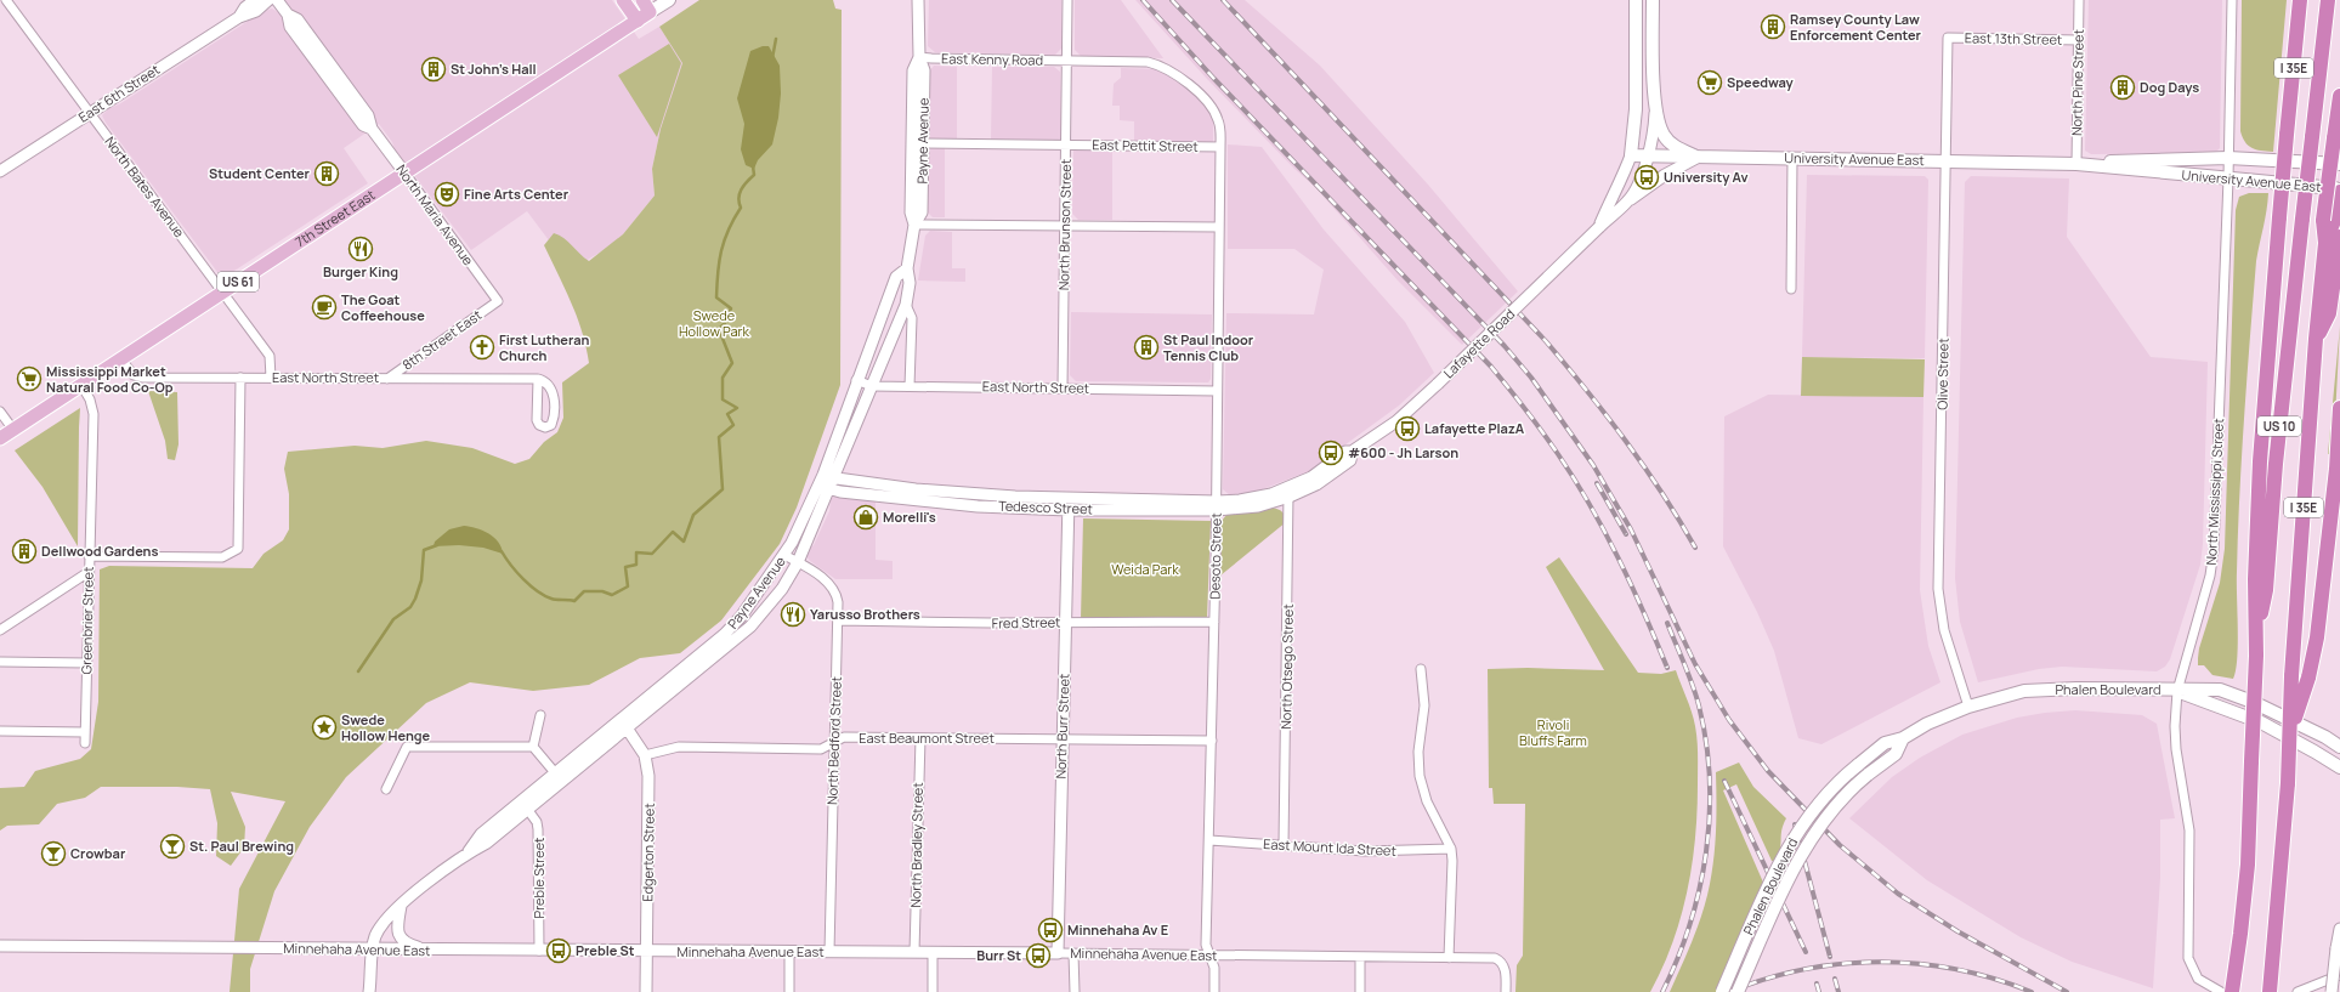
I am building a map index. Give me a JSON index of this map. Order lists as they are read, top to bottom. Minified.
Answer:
{"streets":{"highway":["I 35E","US 10"],"main road":["University Avenue East","7th Street East","US 61","Lafayette Road","Phalen Boulevard"],"street":["East 13th Street","East Kenny Road","North Pine Street","East 6th Street","Payne Avenue","East Pettit Street","North Bates Avenue","North Maria Avenue","North Brunson Street","8th Street East","Olive Street","East North Street","North Mississippi Street","Tedesco Street","Desoto Street","Greenbrier Street","Fred Street","North Otsego Street","North Burr Street","East Beaumont Street","North Bedford Street","North Bradley Street","East Mount Ida Street","Edgerton Street","Preble Street","Minnehaha Avenue East"]},"crossings":[["East 13th Street","North Pine Street"],["East 13th Street","Olive Street"],["East Kenny Road","Payne Avenue"],["East Kenny Road","North Brunson Street"],["East Kenny Road","Desoto Street"],["I 35E","US 10"],["North Pine Street","University Avenue East"],["East 6th Street","North Bates Avenue"],["Payne Avenue","East Pettit Street"],["Payne Avenue","East North Street"],["Payne Avenue","Tedesco Street"],["Payne Avenue","North Bedford Street"],["Payne Avenue","Edgerton Street"],["Payne Avenue","Preble Street"],["Payne Avenue","Minnehaha Avenue East"],["East Pettit Street","North Brunson Street"],["East Pettit Street","Desoto Street"],["University Avenue East","Lafayette Road"],["University Avenue East","Olive Street"],["University Avenue East","North Mississippi Street"],["North Bates Avenue","7th Street East"],["North Bates Avenue","East North Street"],["North Maria Avenue","7th Street East"],["North Maria Avenue","8th Street East"],["7th Street East","East North Street"],["7th Street East","Greenbrier Street"],["North Brunson Street","East North Street"],["8th Street East","East North Street"],["Lafayette Road","Tedesco Street"],["Lafayette Road","North Otsego Street"],["Olive Street","Phalen Boulevard"],["East North Street","Desoto Street"],["North Mississippi Street","Phalen Boulevard"],["Tedesco Street","Desoto Street"],["Tedesco Street","North Burr Street"],["Desoto Street","Fred Street"],["Desoto Street","East Beaumont Street"],["Desoto Street","East Mount Ida Street"],["Desoto Street","Minnehaha Avenue East"],["Fred Street","North Burr Street"],["Fred Street","North Bedford Street"],["North Otsego Street","East Mount Ida Street"],["North Burr Street","East Beaumont Street"],["North Burr Street","Minnehaha Avenue East"],["East Beaumont Street","North Bedford Street"],["East Beaumont Street","North Bradley Street"],["East Beaumont Street","Edgerton Street"],["North Bedford Street","Minnehaha Avenue East"],["North Bradley Street","Minnehaha Avenue East"],["Edgerton Street","Minnehaha Avenue East"],["Preble Street","Minnehaha Avenue East"]],"parks":["Swede Hollow Park","Weida Park","Rivoli Bluffs Farm"],"places":{"building":["Ramsey County Law Enforcement Center","St John's Hall","Dog Days","Student Center","St Paul Indoor Tennis Club","Dellwood Gardens"],"supermarket":["Speedway","Mississippi Market Natural Food Co-Op"],"bus stop":["University Av","Lafayette PlazA","#600 - Jh Larson","Minnehaha Av E","Preble St","Burr St"],"theatre":["Fine Arts Center"],"restaurant":["Burger King","Yarusso Brothers"],"cafe":["The Goat Coffeehouse"],"church":["First Lutheran Church"],"shop":["Morelli's"],"place":["Swede Hollow Henge"],"bar":["St. Paul Brewing","Crowbar"]}}
